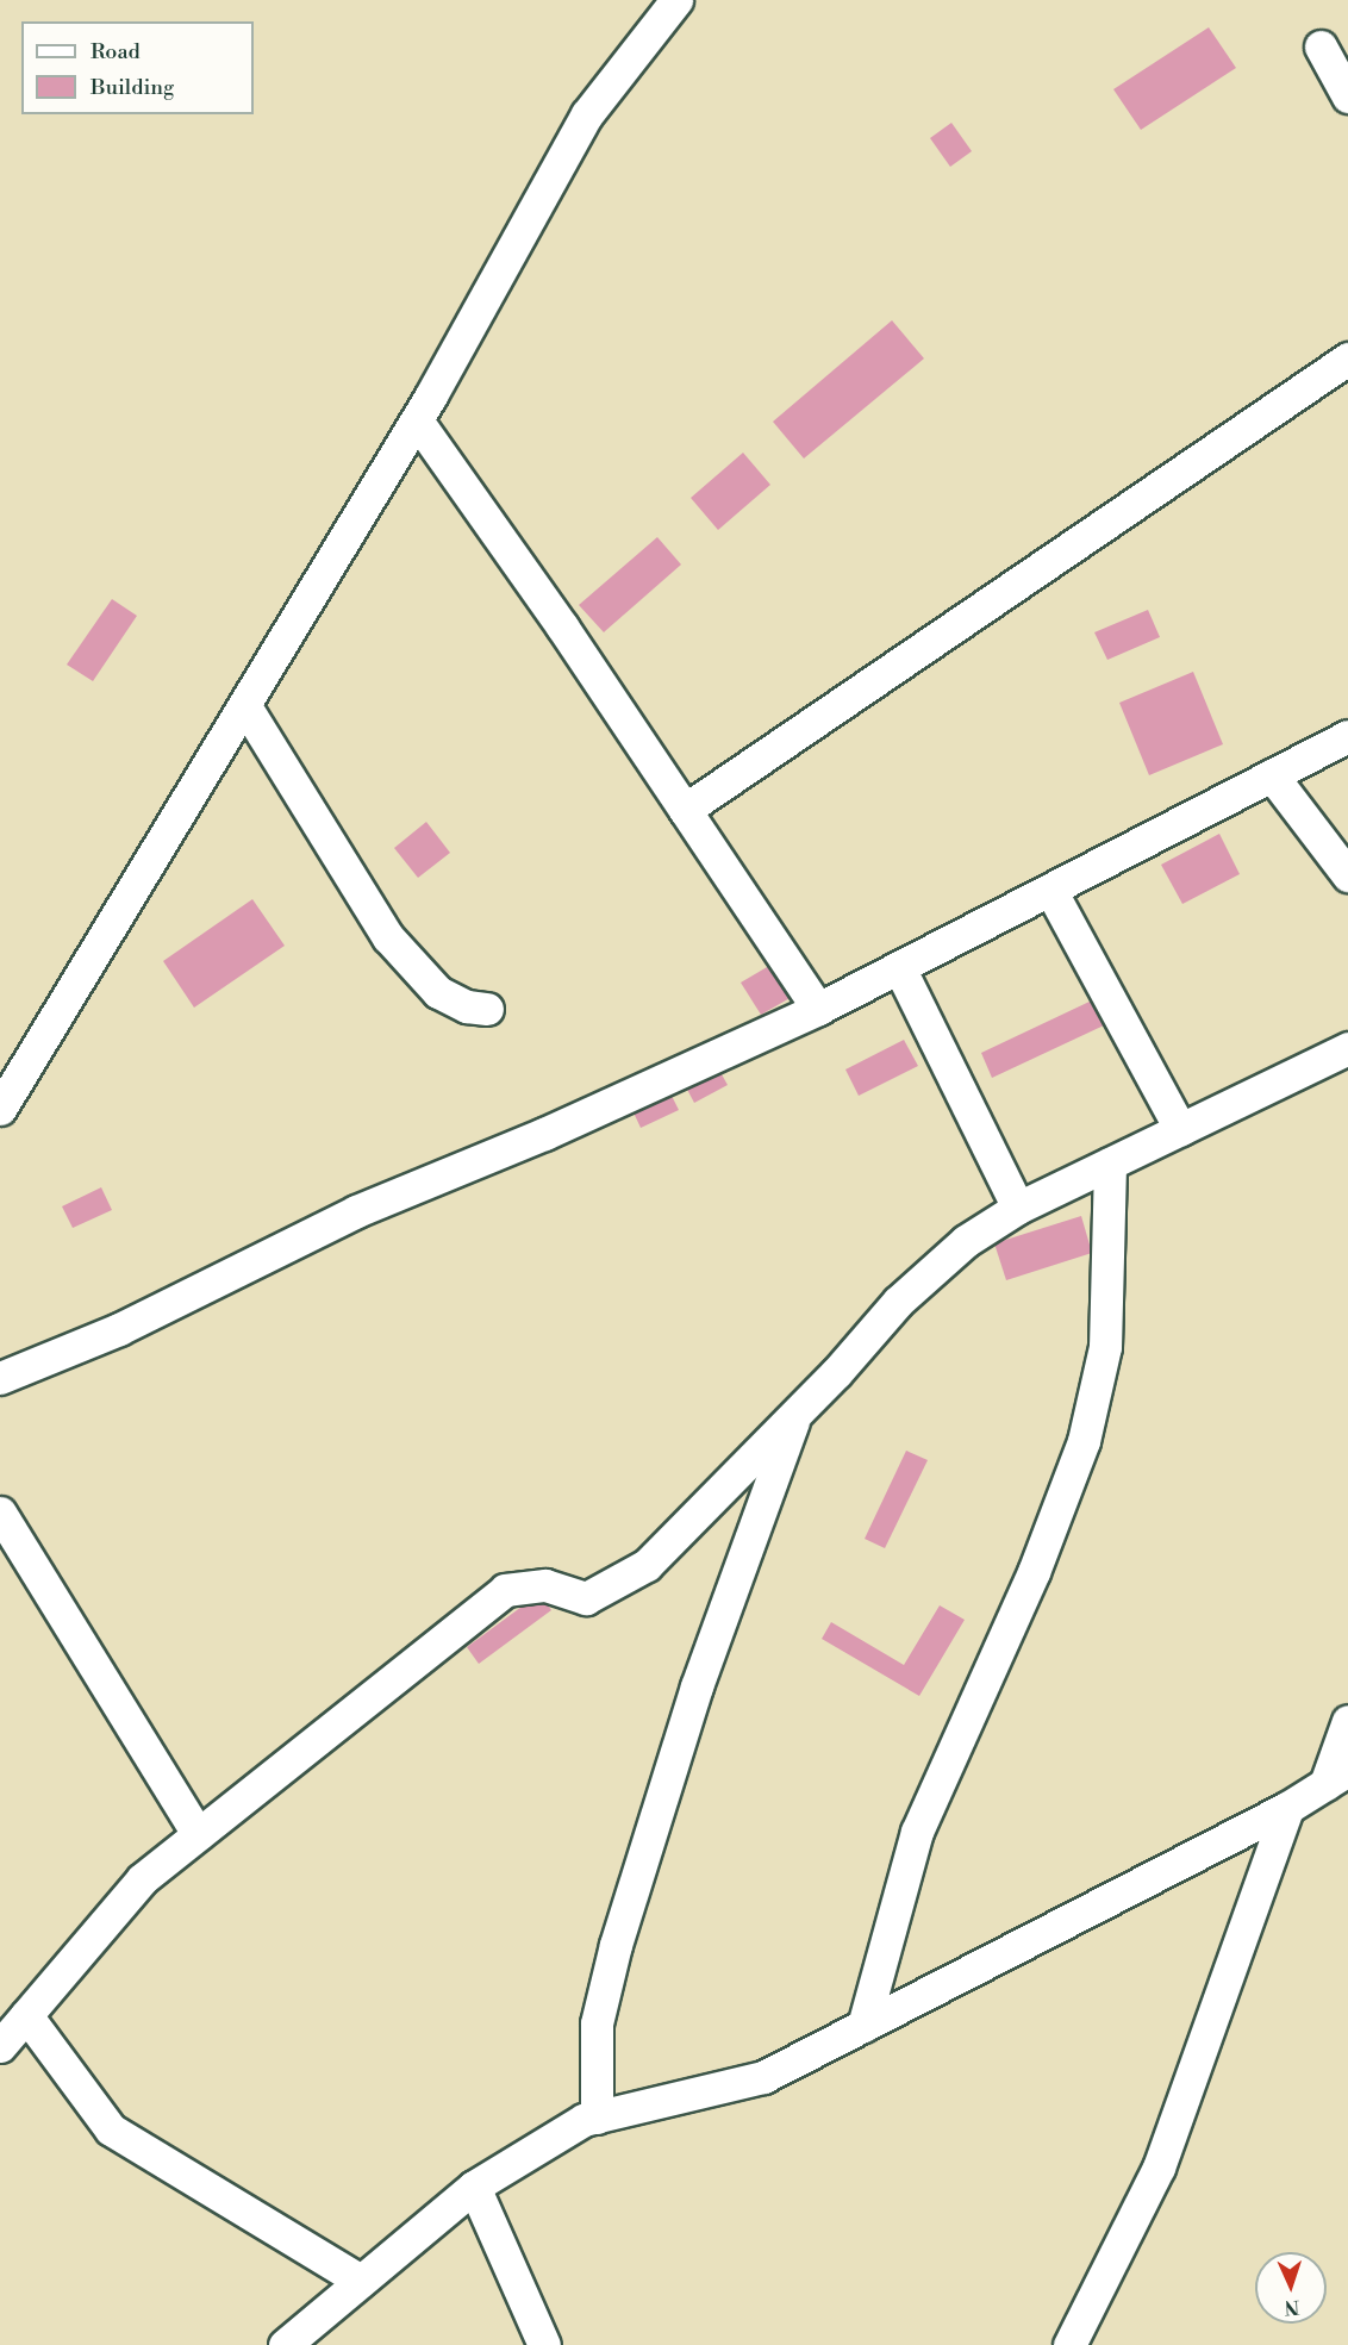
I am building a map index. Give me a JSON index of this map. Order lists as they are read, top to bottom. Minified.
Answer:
{"legend":["Road","Building"],"north":"bottom"}
